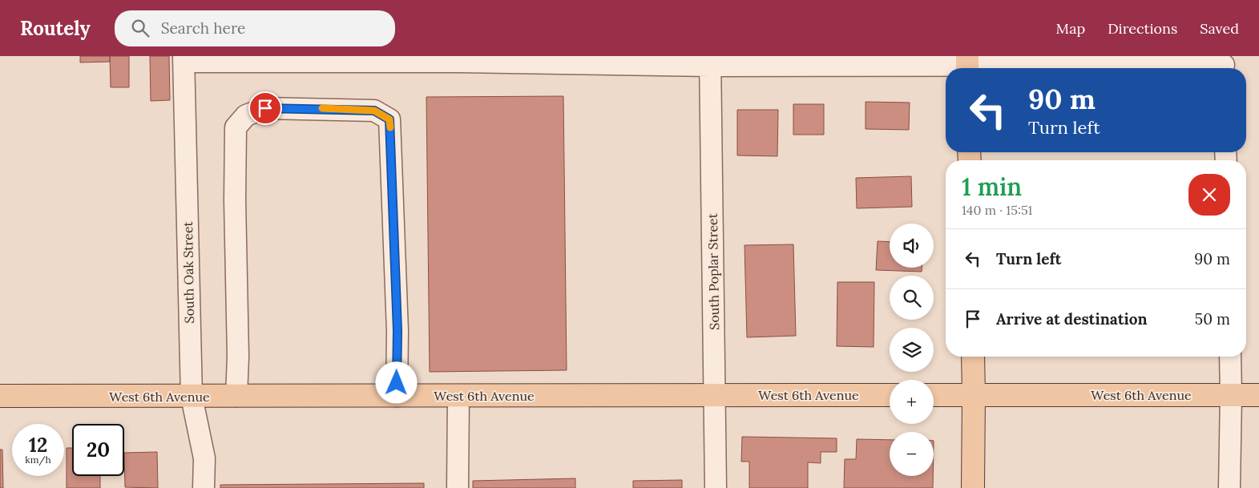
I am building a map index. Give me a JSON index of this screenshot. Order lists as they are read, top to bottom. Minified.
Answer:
{"streets":{"main road":["West 6th Avenue"],"street":["South Poplar Street","South Oak Street"]},"crossings":[["South Poplar Street","West 6th Avenue"],["South Oak Street","West 6th Avenue"]],"page":{"header":"Routely","search":"Search here","nav":["Map","Directions","Saved"],"turn":["90 m","Turn left"],"heading":["1 min","140 m · 15:51"],"map_buttons":["+","−"],"list":[{"name":"Turn left","value":"90 m"},{"name":"Arrive at destination","value":"50 m"}],"speed":"12 km/h","limit":"20"}}
